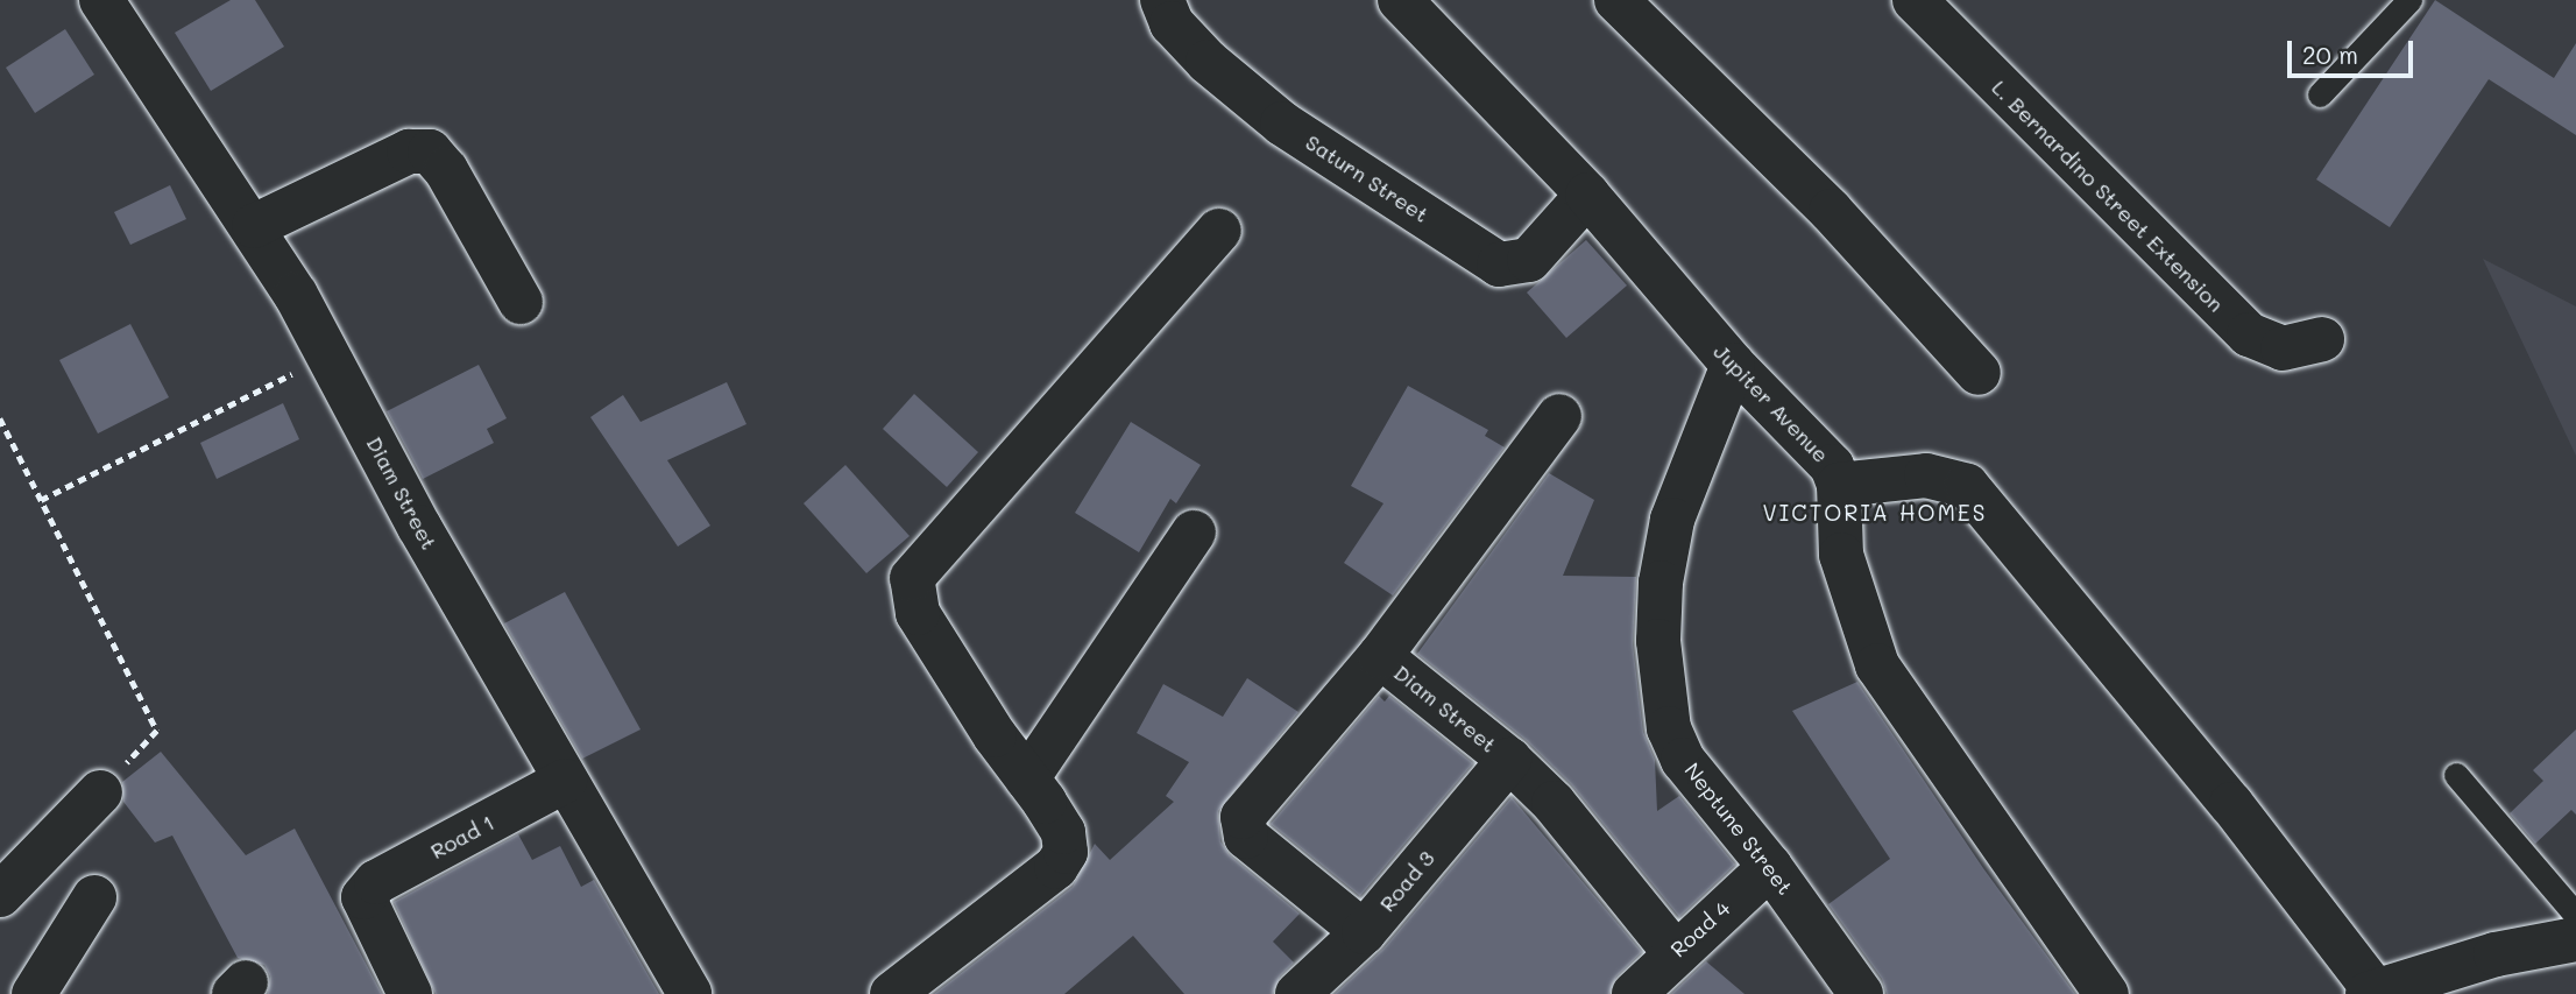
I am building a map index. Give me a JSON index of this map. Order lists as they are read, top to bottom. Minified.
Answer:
{"streets":{"street":["Saturn Street","L. Bernardino Street Extension","Jupiter Avenue","Diam Street","Neptune Street","Road 1","Road 3","Road 4"]},"crossings":[["Saturn Street","Jupiter Avenue"],["Jupiter Avenue","Neptune Street"],["Diam Street","Road 1"],["Diam Street","Road 3"],["Diam Street","Road 4"],["Neptune Street","Road 4"]],"districts":["VICTORIA HOMES"],"scale_bar":"20 m"}
